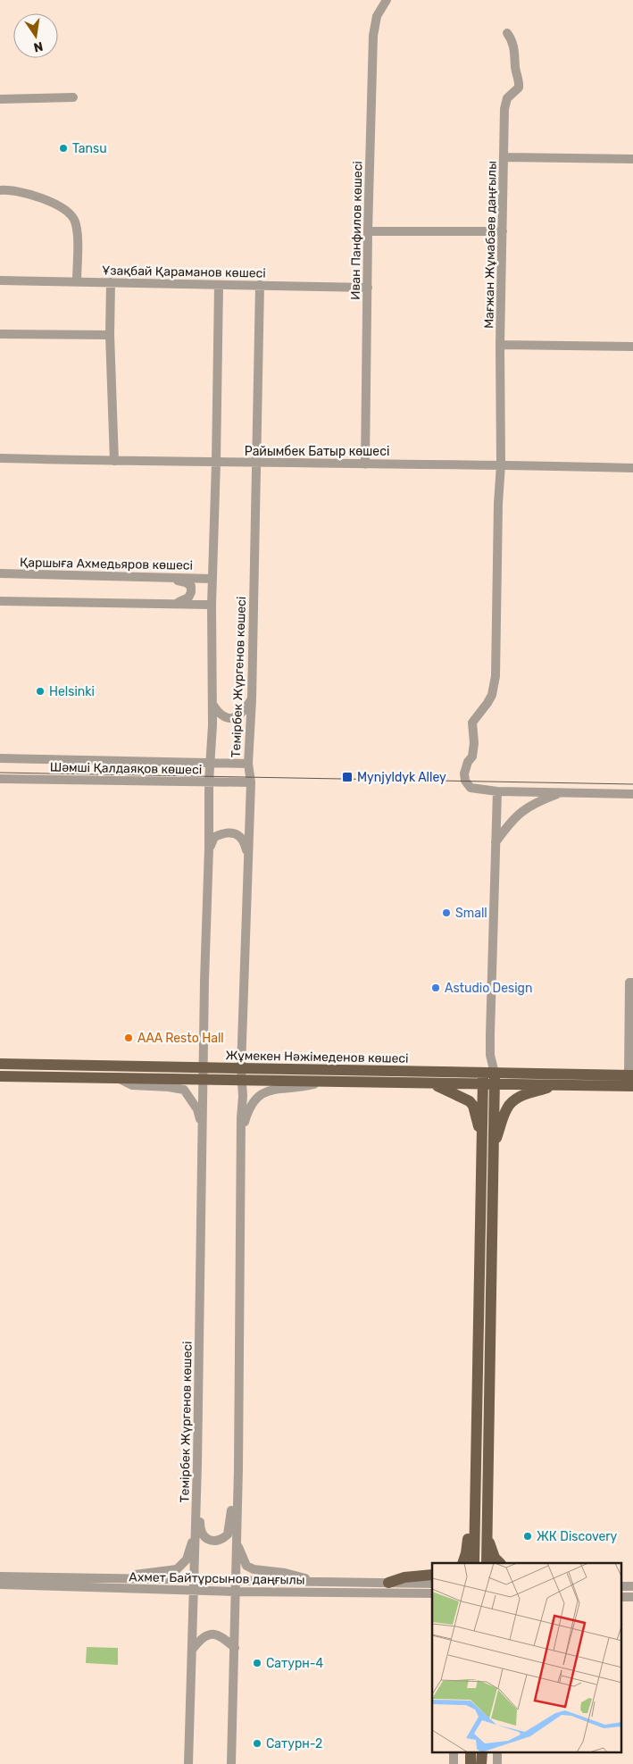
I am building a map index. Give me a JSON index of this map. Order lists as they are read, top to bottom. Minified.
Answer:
{"streets":{"main road":["Жұмекен Нәжімеденов көшесі"],"street":["Иван Панфилов көшесі","Мағжан Жұмабаев даңғылы","Ұзақбай Қараманов көшесі","Райымбек Батыр көшесі","Қаршыға Ахмедьяров көшесі","Темірбек Жүргенов көшесі","Шәмші Қалдаяқов көшесі","Ахмет Байтұрсынов даңғылы"]},"crossings":[["Иван Панфилов көшесі","Ұзақбай Қараманов көшесі"],["Иван Панфилов көшесі","Райымбек Батыр көшесі"],["Мағжан Жұмабаев даңғылы","Райымбек Батыр көшесі"],["Ұзақбай Қараманов көшесі","Темірбек Жүргенов көшесі"],["Райымбек Батыр көшесі","Темірбек Жүргенов көшесі"],["Қаршыға Ахмедьяров көшесі","Темірбек Жүргенов көшесі"],["Темірбек Жүргенов көшесі","Шәмші Қалдаяқов көшесі"],["Темірбек Жүргенов көшесі","Жұмекен Нәжімеденов көшесі"],["Темірбек Жүргенов көшесі","Ахмет Байтұрсынов даңғылы"]],"places":{"other":["Tansu","Helsinki","Small","Astudio Design","AAA Resto Hall","ЖК Discovery","Сатурн-4","Сатурн-2"],"transit":["Mynjyldyk Alley"]},"north":"bottom"}
